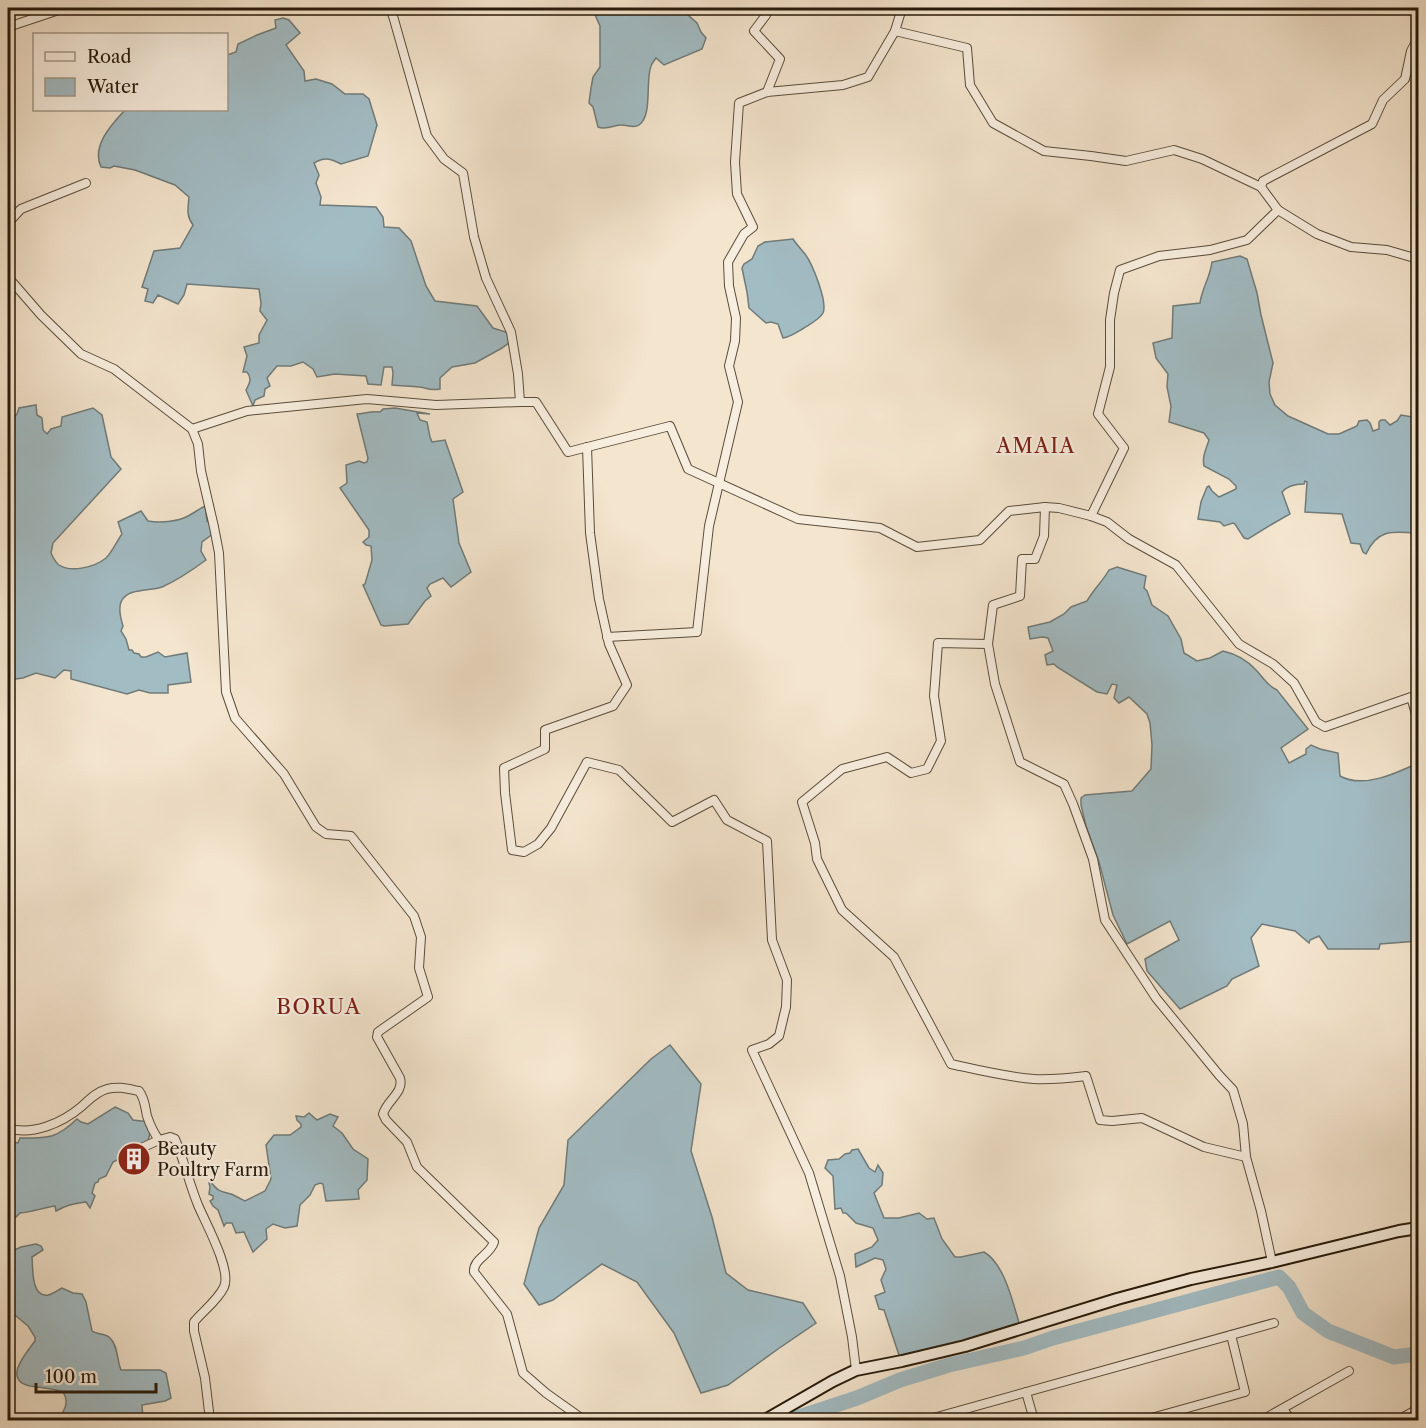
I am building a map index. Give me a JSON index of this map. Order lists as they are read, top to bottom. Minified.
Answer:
{"districts":["AMAIA","BORUA"],"places":{"building":["Beauty Poultry Farm"]},"legend":["Road","Water"],"scale_bar":"100 m"}
